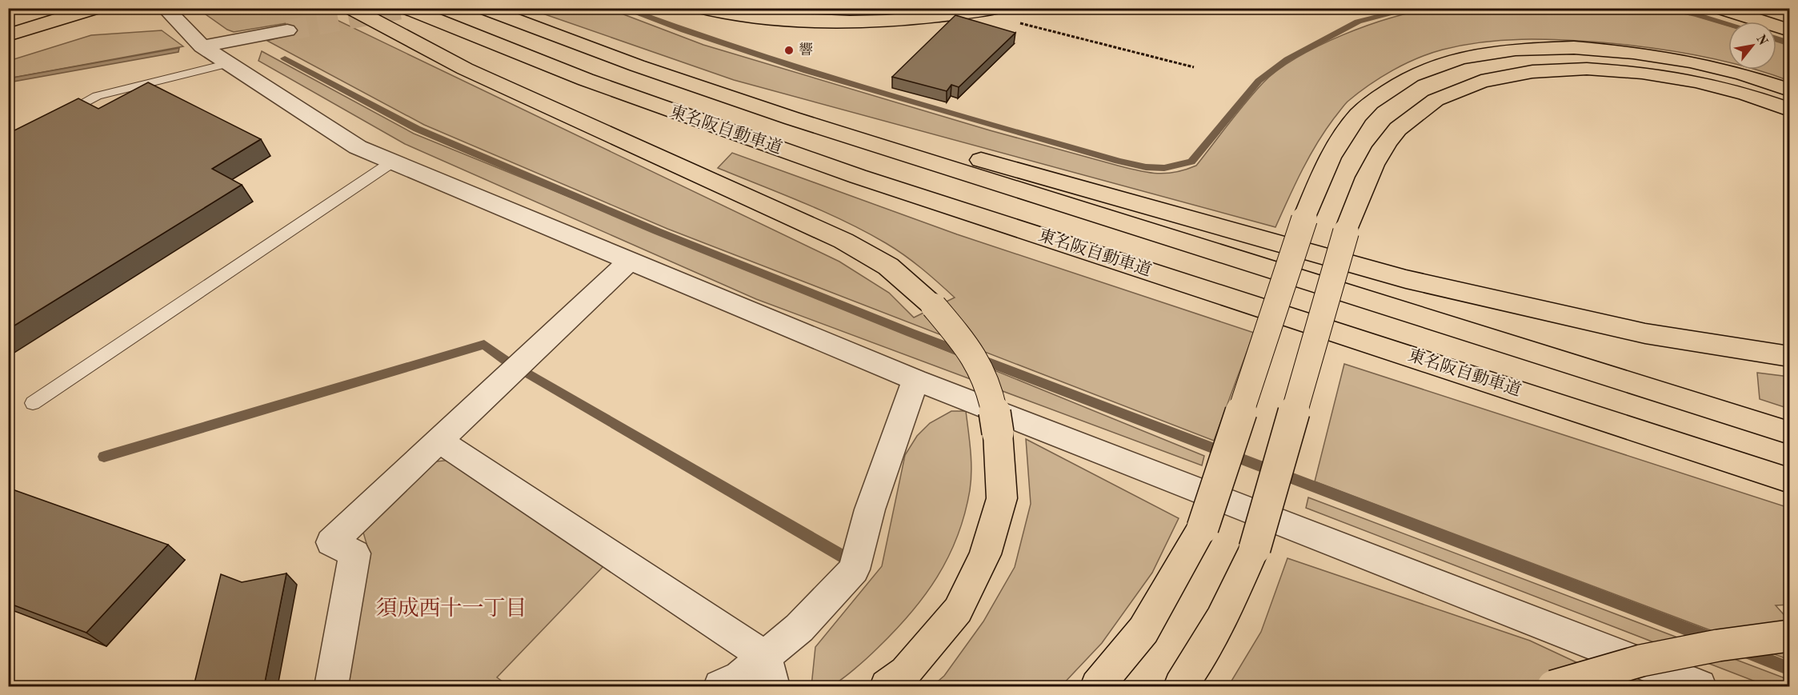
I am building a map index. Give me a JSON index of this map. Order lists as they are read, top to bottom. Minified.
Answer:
{"streets":{"main road":["東名阪自動車道"]},"districts":["須成西十一丁目"],"places":["響"],"north":"top right"}
